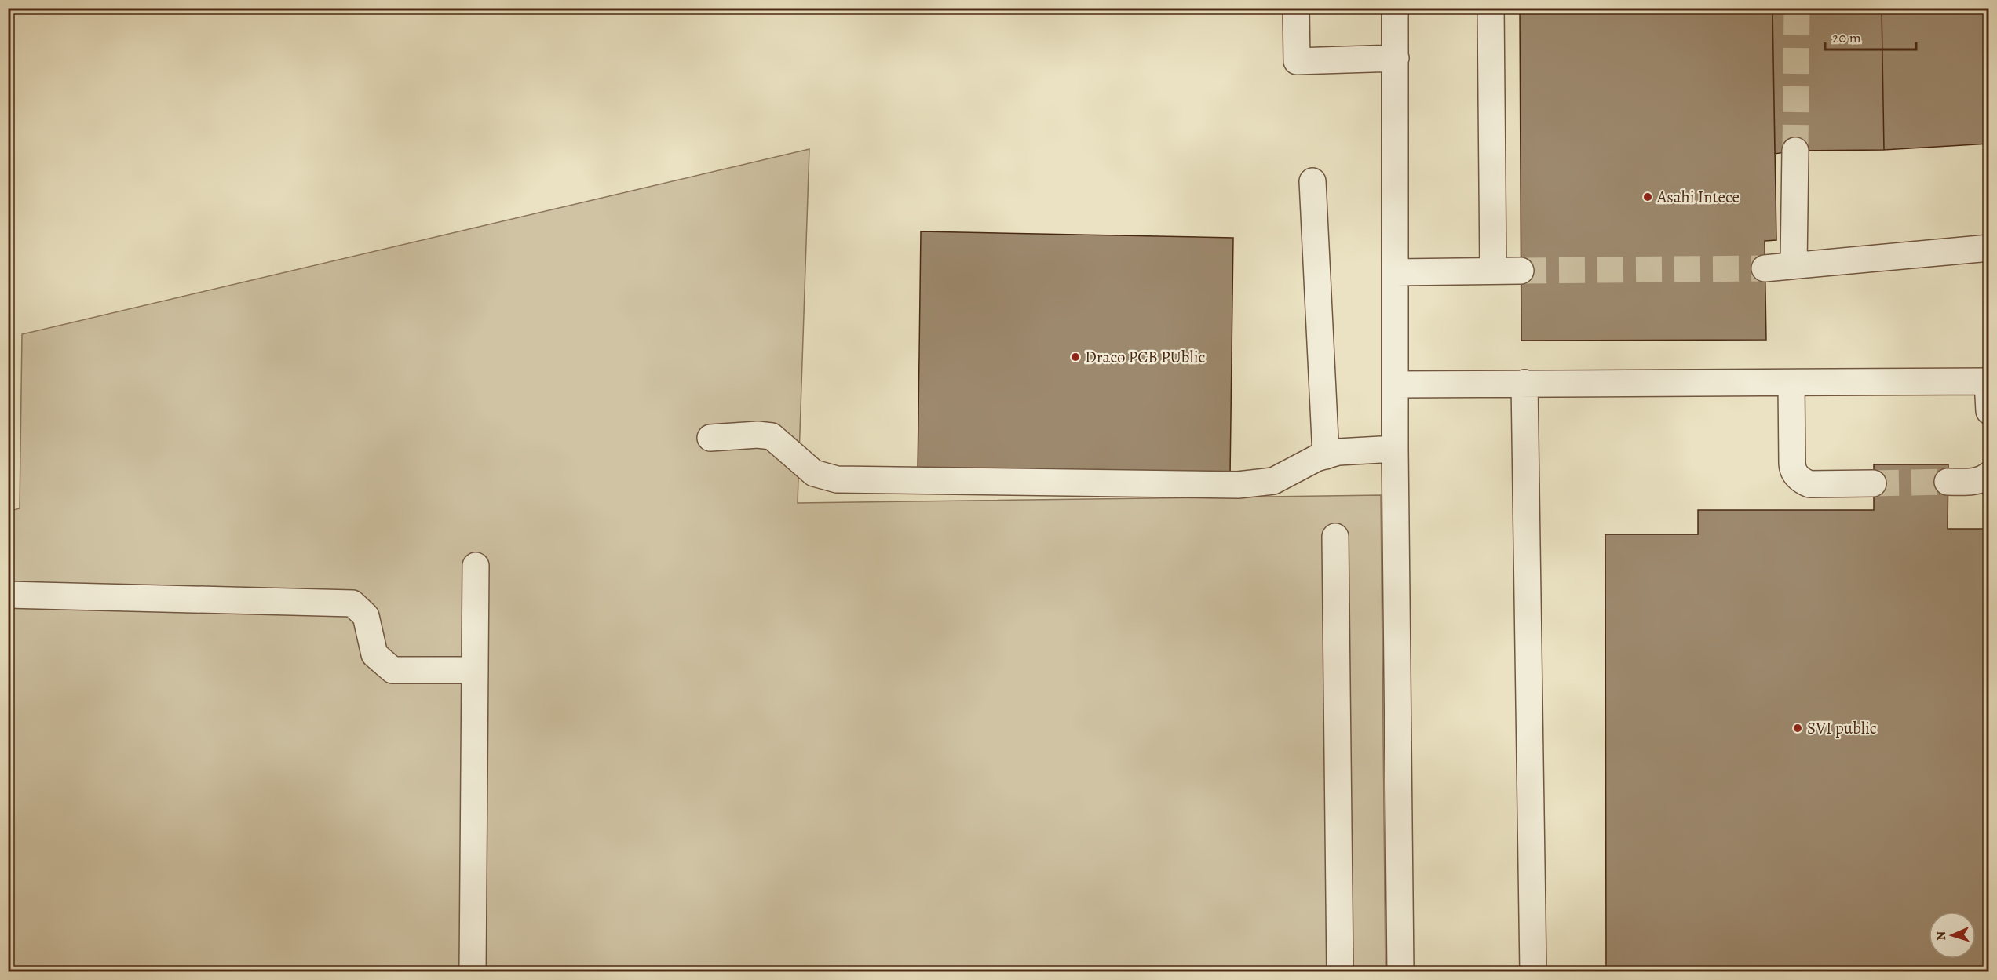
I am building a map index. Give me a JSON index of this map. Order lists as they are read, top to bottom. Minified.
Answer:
{"places":["Asahi Intece","Draco PCB PUblic","SVI public"],"scale_bar":"20 m","north":"left"}
